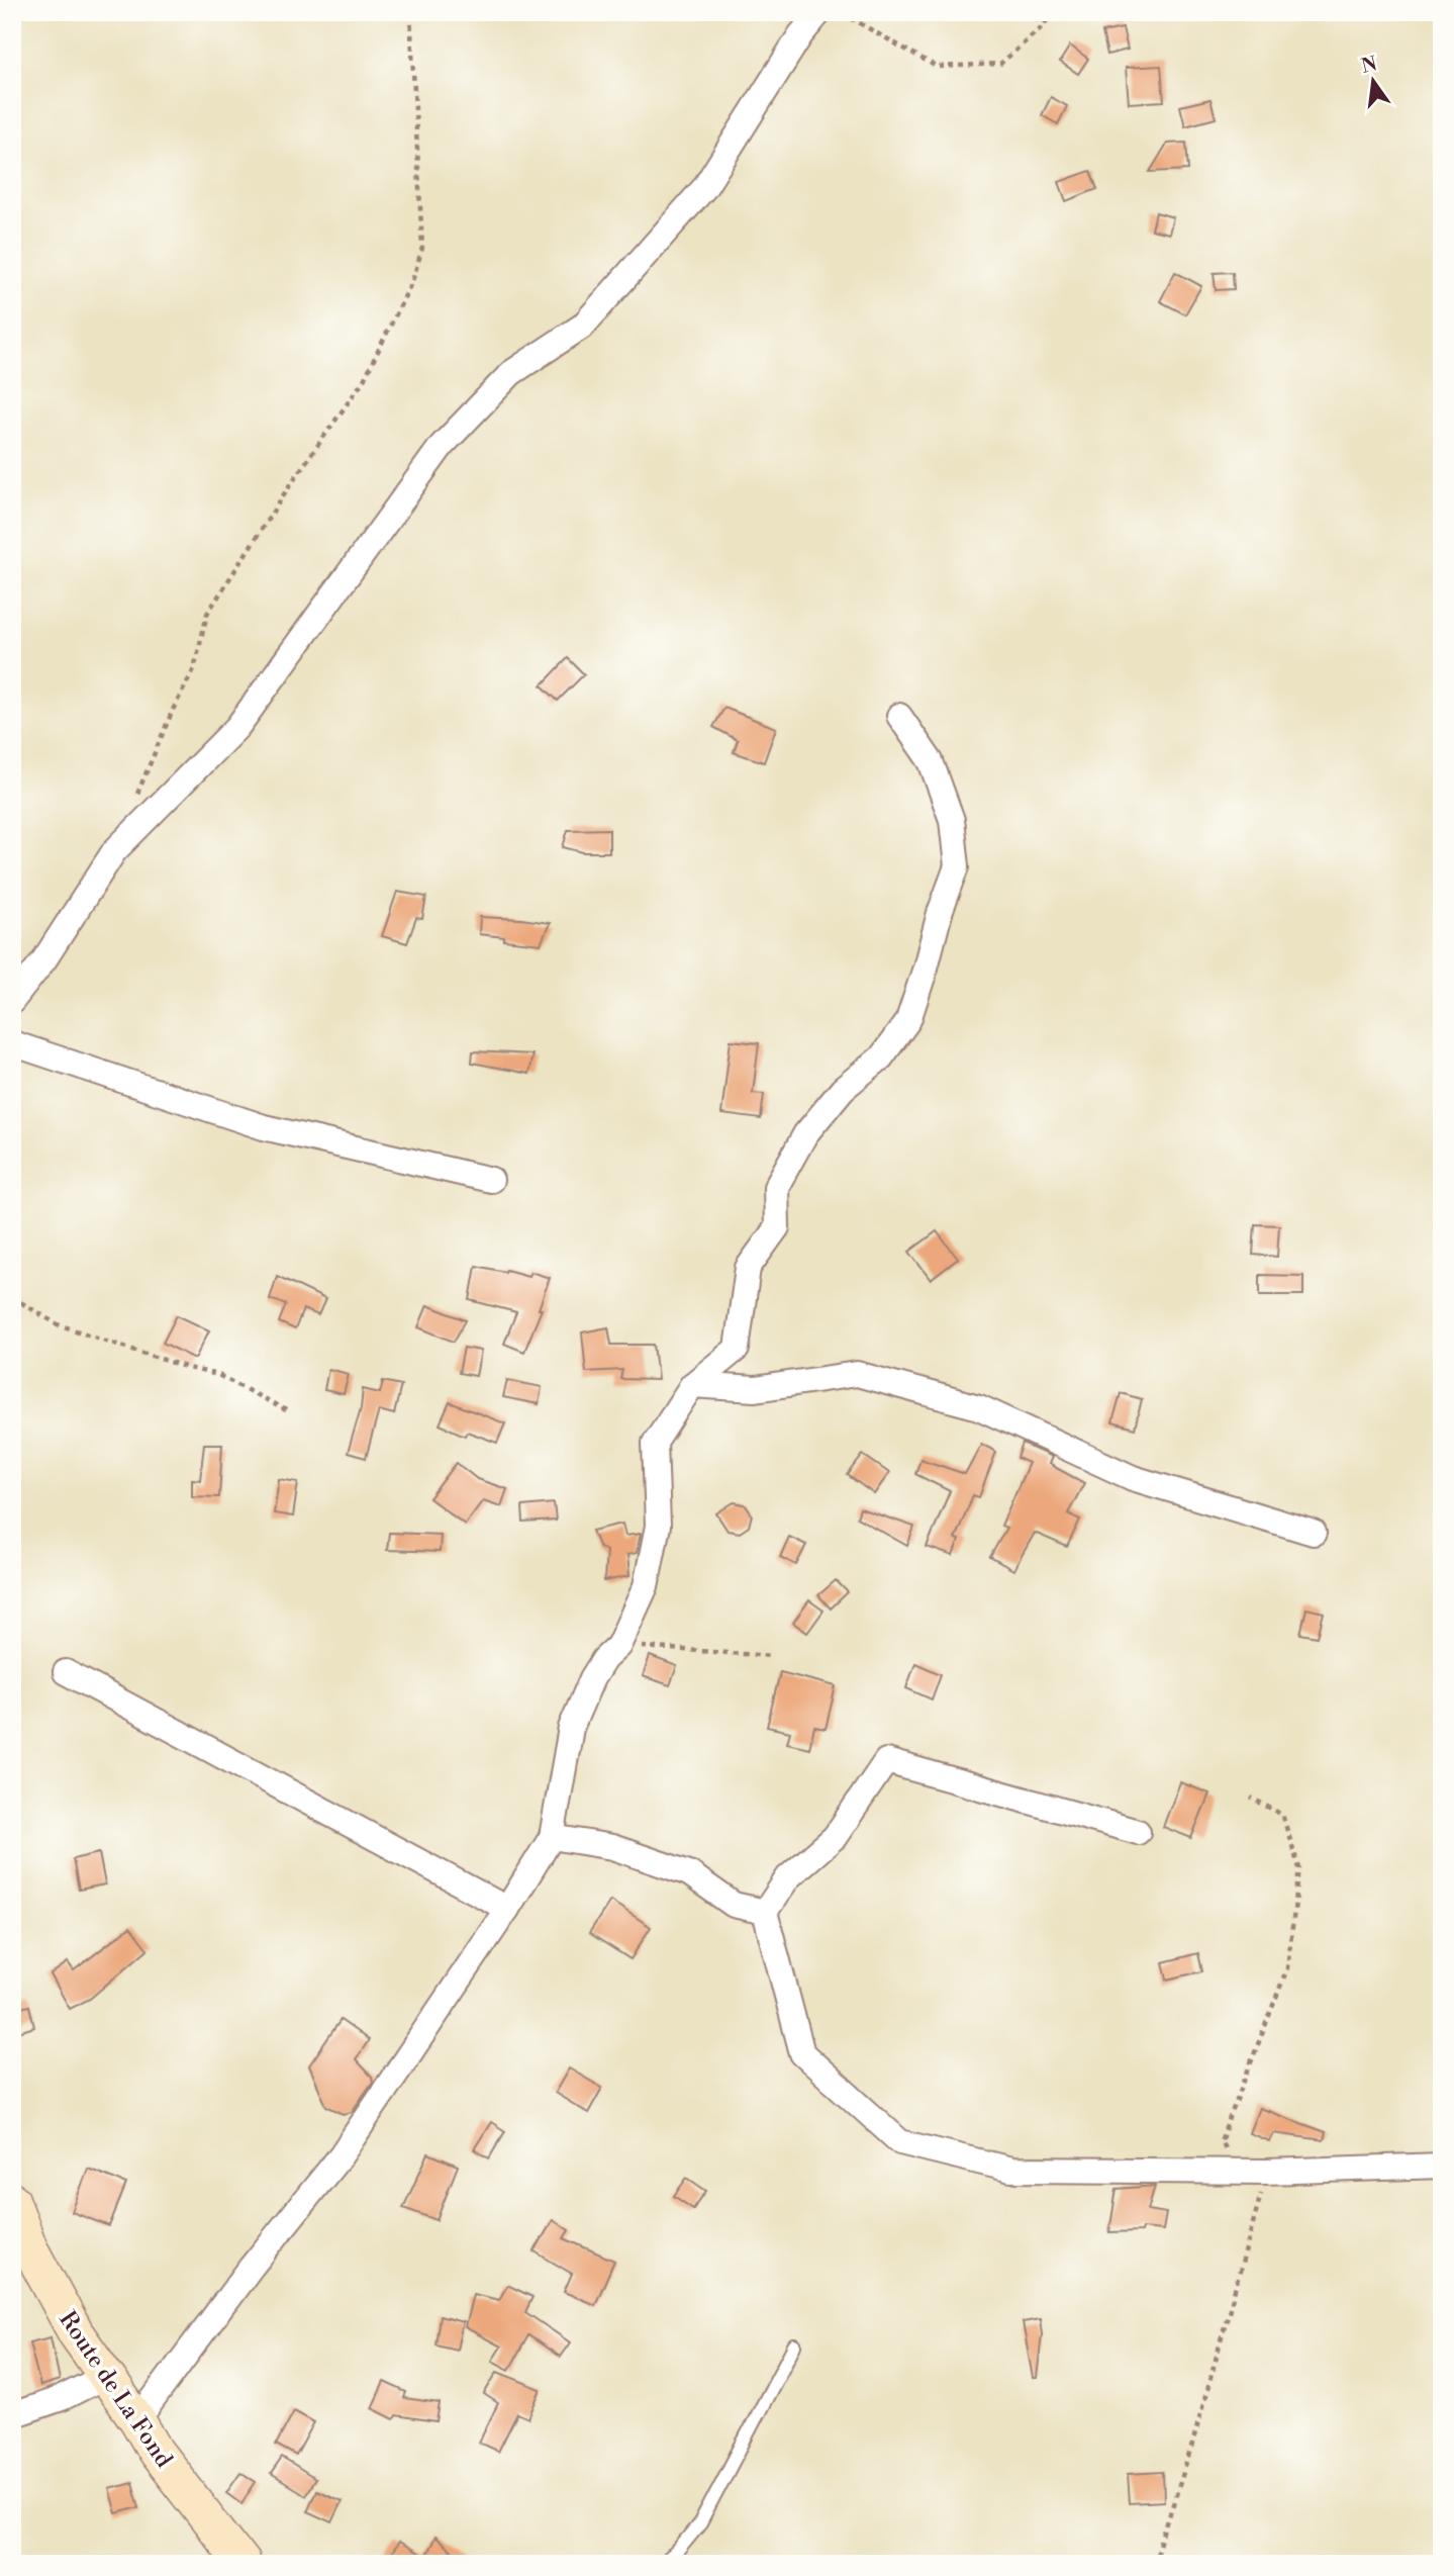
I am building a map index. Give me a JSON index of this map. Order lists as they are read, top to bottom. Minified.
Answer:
{"streets":{"street":["Route de La Fond"]},"north":"top"}
